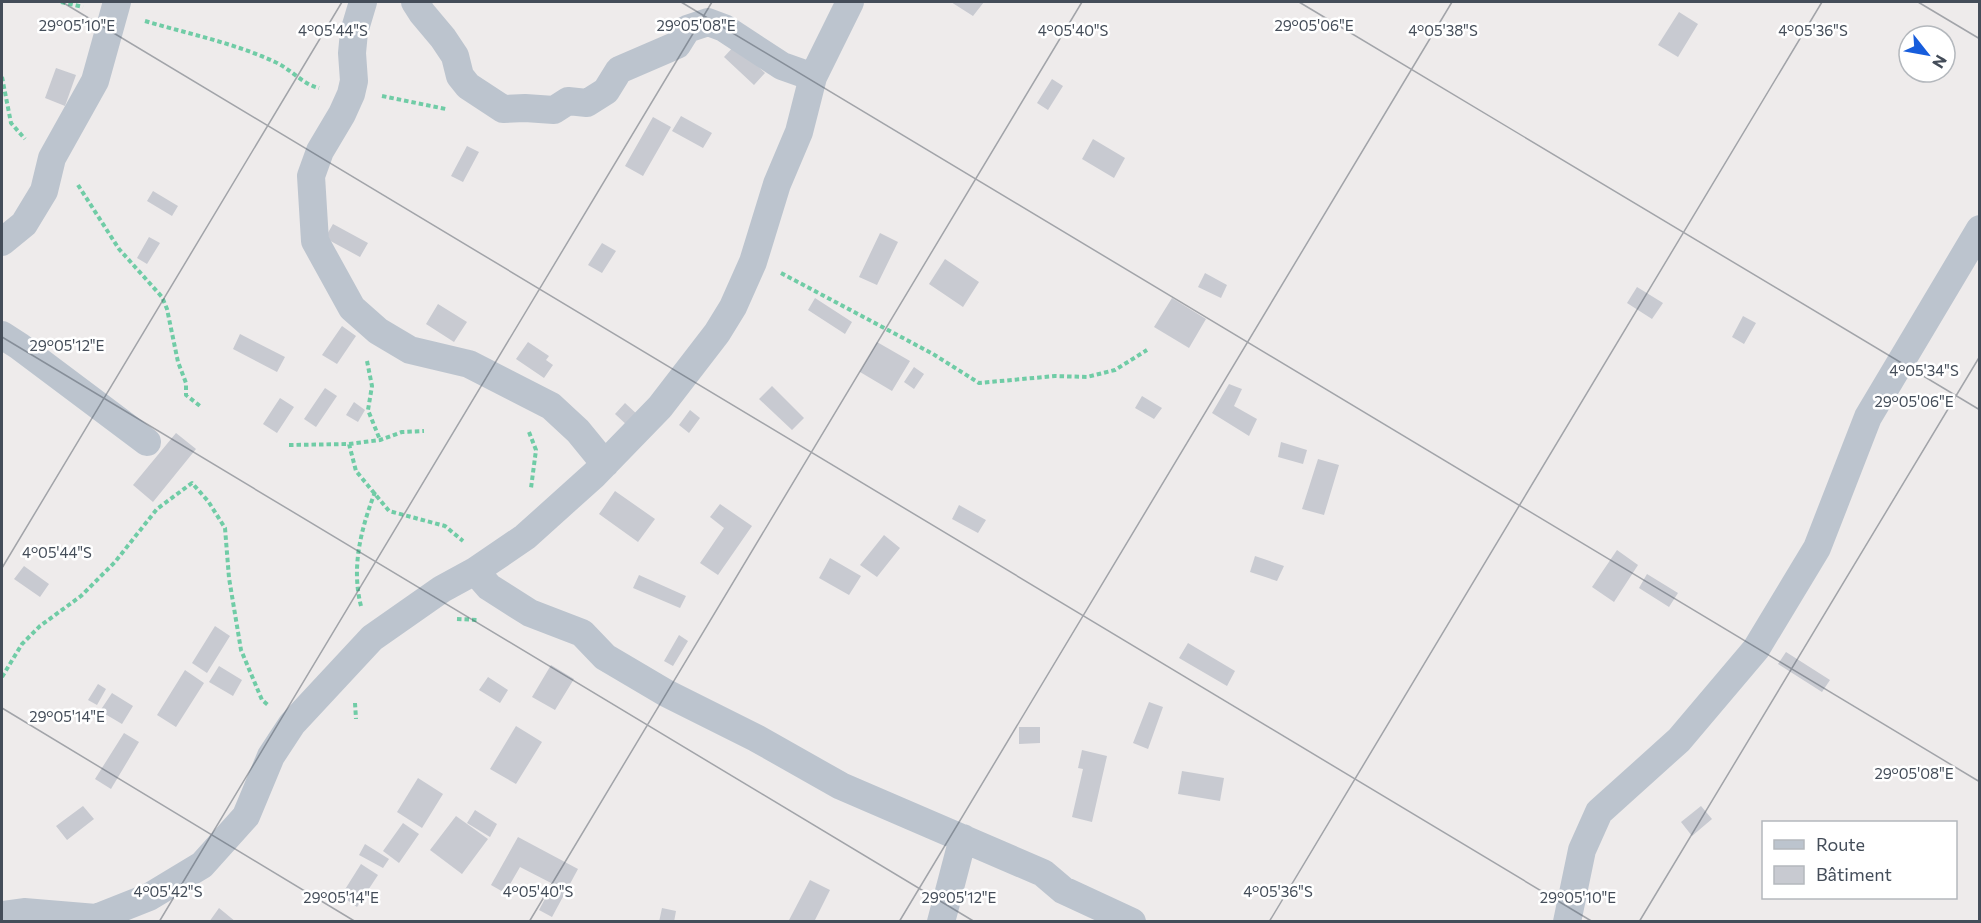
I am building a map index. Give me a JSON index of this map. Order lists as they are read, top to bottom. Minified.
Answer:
{"legend":["Route","Bâtiment"],"north":"bottom right","coordinates":["29°05'10\"E","29°05'08\"E","29°05'06\"E","4°05'44\"S","4°05'40\"S","4°05'38\"S","4°05'36\"S","29°05'12\"E","4°05'34\"S","29°05'14\"E","4°05'42\"S"]}
